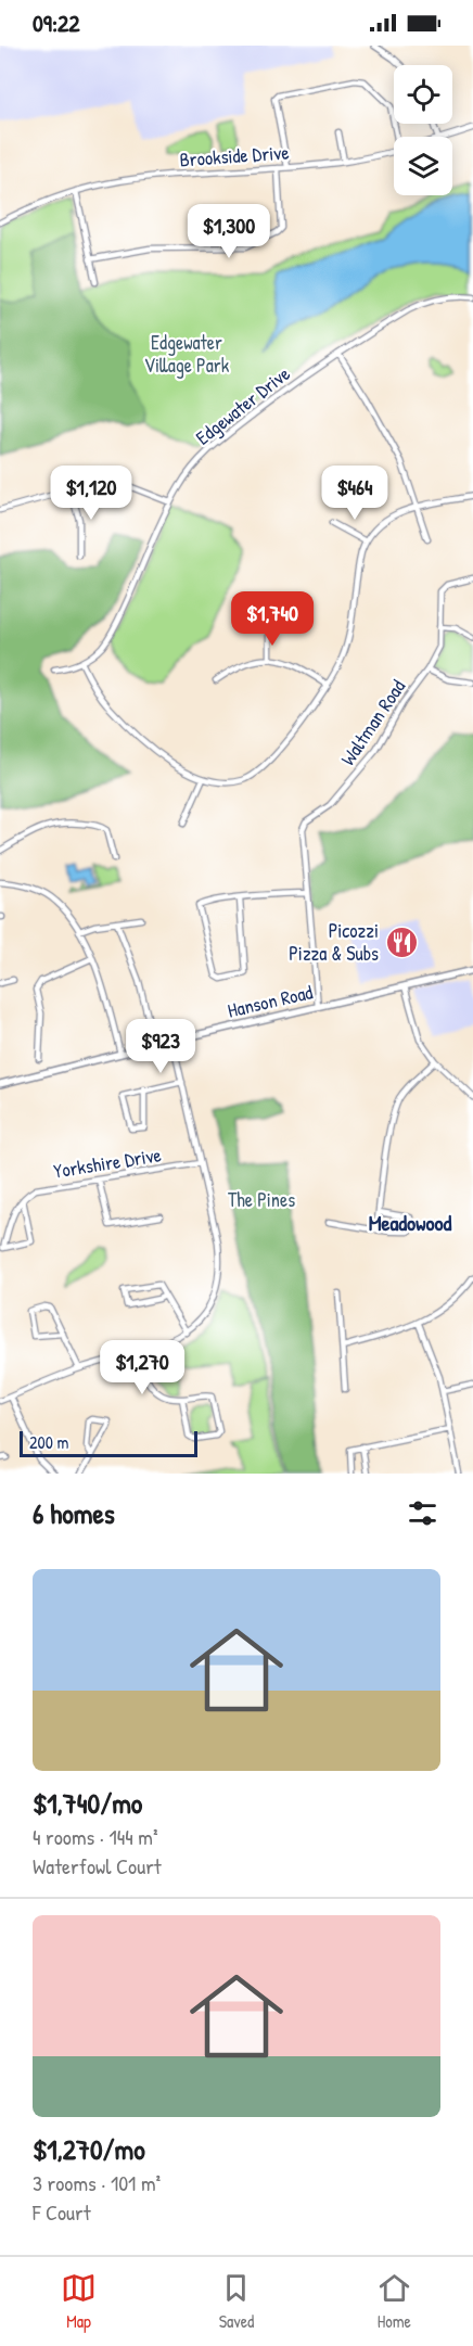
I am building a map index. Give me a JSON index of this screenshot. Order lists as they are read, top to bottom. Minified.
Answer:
{"streets":{"street":["Brookside Drive","Edgewater Drive","Waltman Road","Hanson Road","Yorkshire Drive"]},"crossings":[["Waltman Road","Hanson Road"]],"districts":["Meadowood"],"parks":["Edgewater Village Park","The Pines"],"places":{"restaurant":["Picozzi Pizza & Subs"]},"scale_bar":"200 m","page":{"status":"09:22","price":["$1,300","$1,120","$464","$1,740","$923","$1,270"],"scale":"200 m","heading":"6 homes","list":[{"name":"$1,740/mo","note":"4 rooms · 144 m² · Waterfowl Court"},{"name":"$1,270/mo","note":"3 rooms · 101 m² · F Court"}],"tabs":["Map","Saved","Home"]}}
